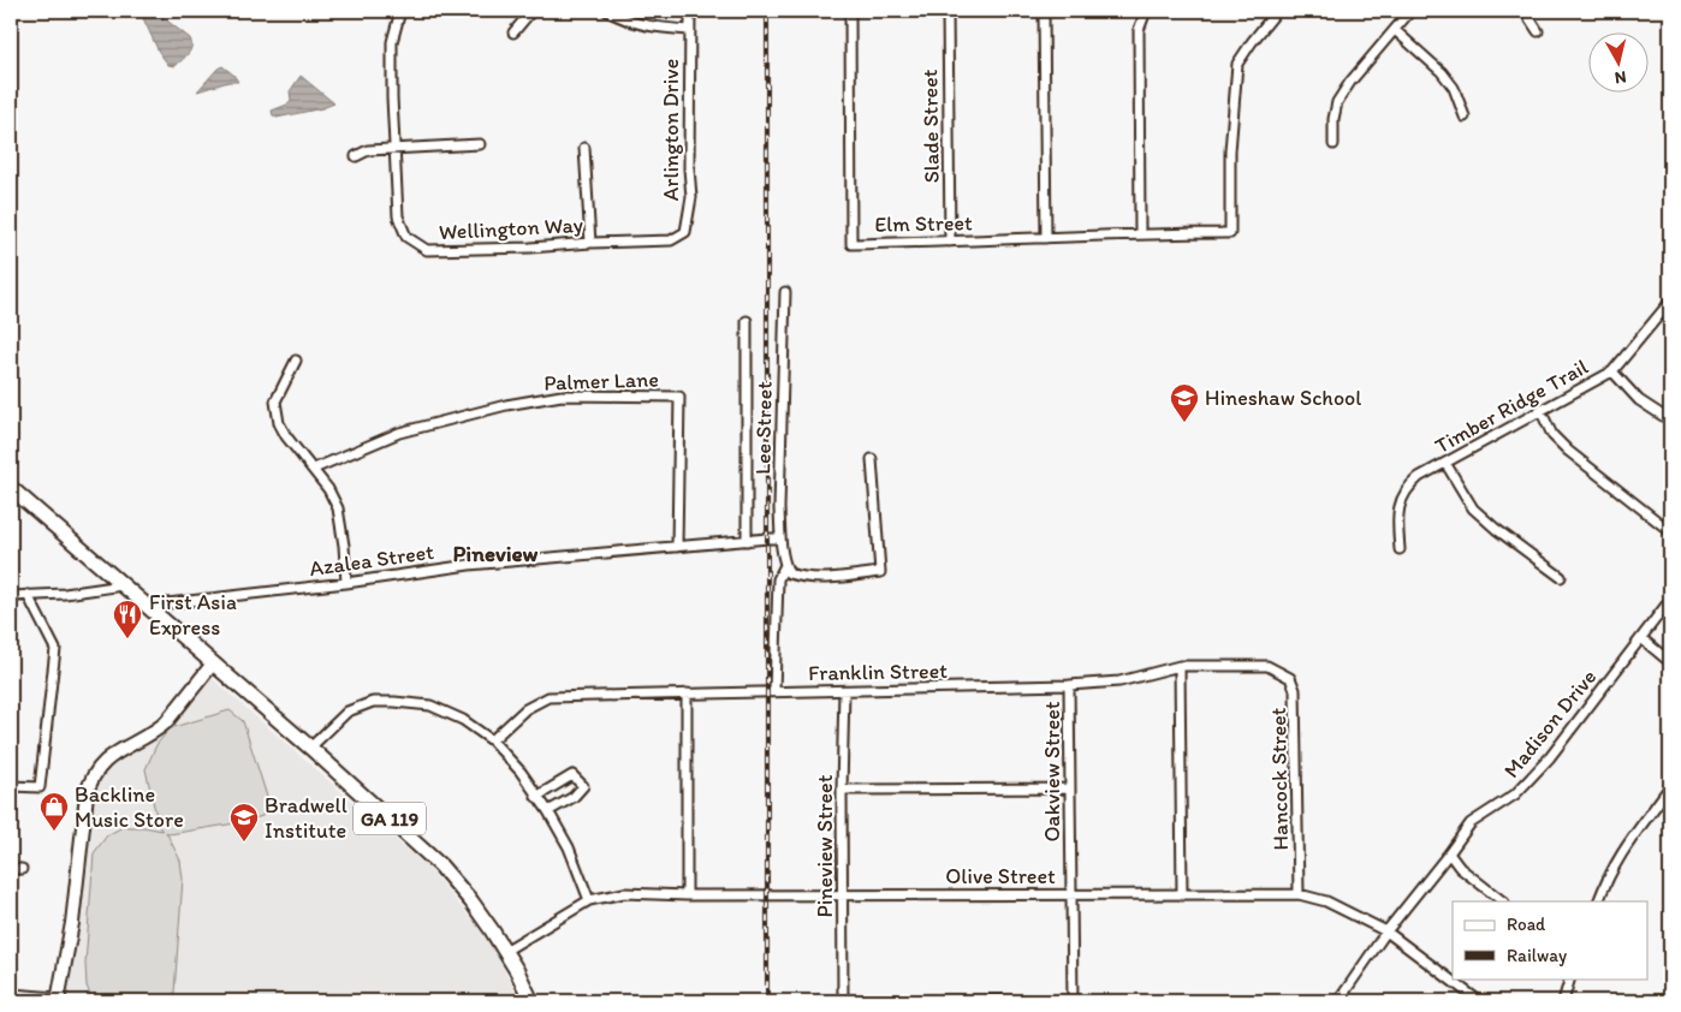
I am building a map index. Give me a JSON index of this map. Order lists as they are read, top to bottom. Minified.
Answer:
{"streets":{"main road":["GA 119"],"street":["Slade Street","Arlington Drive","Elm Street","Wellington Way","Palmer Lane","Timber Ridge Trail","Lee Street","Azalea Street","Franklin Street","Madison Drive","Oakview Street","Hancock Street","Pineview Street","Olive Street"]},"crossings":[["Slade Street","Elm Street"],["Arlington Drive","Wellington Way"],["Palmer Lane","Azalea Street"],["Lee Street","Azalea Street"],["Lee Street","Franklin Street"],["Azalea Street","GA 119"],["Franklin Street","Oakview Street"],["Franklin Street","Hancock Street"],["Franklin Street","Pineview Street"],["Madison Drive","Olive Street"],["Oakview Street","Olive Street"],["Hancock Street","Olive Street"],["GA 119","Olive Street"],["Pineview Street","Olive Street"]],"districts":["Pineview"],"places":{"school or university":["Hineshaw School","Bradwell Institute"],"restaurant":["First Asia Express"],"shop":["Backline Music Store"]},"legend":["Road","Railway"],"north":"bottom"}
